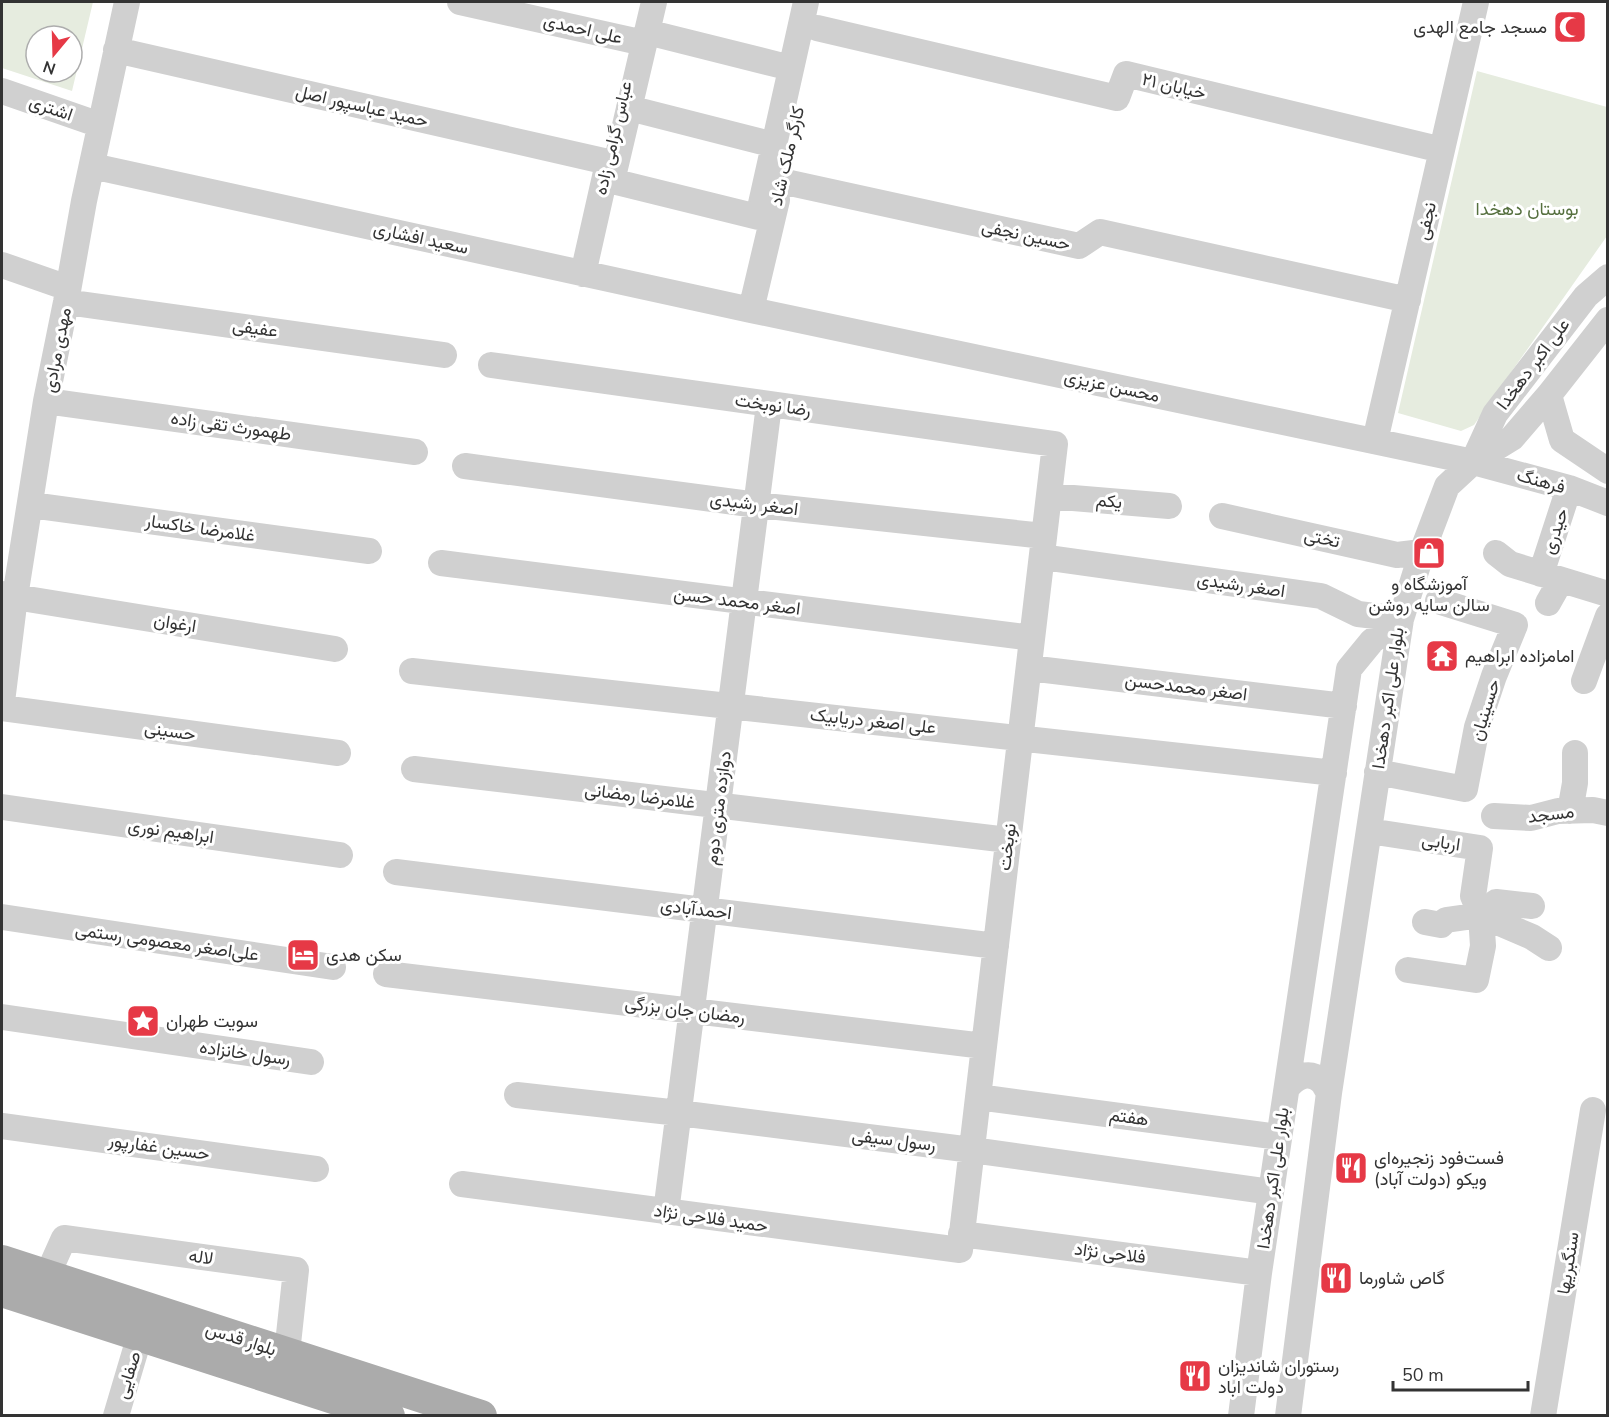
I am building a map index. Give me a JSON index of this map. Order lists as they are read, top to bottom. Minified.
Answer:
{"streets":{"main road":["بلوار قدس"],"street":["علی احمدی","خیابان ۲۱","حمید عباسپور اصل","اشتری","عباس گرامی زاده","کارگر ملک شاد","نجفی","حسین نجفی","سعید افشاری","عفیفی","مهدی مرادی","علی اکبر دهخدا","محسن عزیزی","رضا نوبخت","طهمورث تقی زاده","فرهنگ","یکم","اصغر رشیدی","غلامرضا خاکسار","حیدری","تختی","اصغر محمد حسن","ارغوان","اصغر محمدحسن","بلوار علی اکبر دهخدا","حسینیان","علی اصغر دریابیک","حسینی","غلامرضا رمضانی","دوازده متری دوم","مسجد","ابراهیم نوری","اربابی","نوبخت","احمدآبادی","علی‌اصغر معصومی رستمی","رمضان جان بزرگی","رسول خانزاده","هفتم","رسول سیفی","حسین غفارپور","حمید فلاحی نژاد","فلاحی نژاد","لاله","سنگبریها","صفایی"]},"crossings":[["علی احمدی","عباس گرامی زاده"],["خیابان ۲۱","کارگر ملک شاد"],["خیابان ۲۱","نجفی"],["حمید عباسپور اصل","عباس گرامی زاده"],["حمید عباسپور اصل","مهدی مرادی"],["اشتری","مهدی مرادی"],["عباس گرامی زاده","سعید افشاری"],["کارگر ملک شاد","حسین نجفی"],["کارگر ملک شاد","سعید افشاری"],["کارگر ملک شاد","محسن عزیزی"],["نجفی","حسین نجفی"],["نجفی","محسن عزیزی"],["سعید افشاری","مهدی مرادی"],["سعید افشاری","محسن عزیزی"],["عفیفی","مهدی مرادی"],["مهدی مرادی","طهمورث تقی زاده"],["مهدی مرادی","غلامرضا خاکسار"],["مهدی مرادی","ارغوان"],["علی اکبر دهخدا","محسن عزیزی"],["علی اکبر دهخدا","فرهنگ"],["علی اکبر دهخدا","اصغر رشیدی"],["علی اکبر دهخدا","تختی"],["علی اکبر دهخدا","بلوار علی اکبر دهخدا"],["محسن عزیزی","فرهنگ"],["رضا نوبخت","دوازده متری دوم"],["رضا نوبخت","نوبخت"],["فرهنگ","حیدری"],["یکم","نوبخت"],["اصغر رشیدی","بلوار علی اکبر دهخدا"],["اصغر رشیدی","دوازده متری دوم"],["اصغر رشیدی","نوبخت"],["اصغر محمد حسن","دوازده متری دوم"],["اصغر محمد حسن","نوبخت"],["اصغر محمدحسن","بلوار علی اکبر دهخدا"],["اصغر محمدحسن","نوبخت"],["بلوار علی اکبر دهخدا","حسینیان"],["بلوار علی اکبر دهخدا","علی اصغر دریابیک"],["بلوار علی اکبر دهخدا","اربابی"],["بلوار علی اکبر دهخدا","هفتم"],["بلوار علی اکبر دهخدا","رسول سیفی"],["بلوار علی اکبر دهخدا","فلاحی نژاد"],["علی اصغر دریابیک","دوازده متری دوم"],["علی اصغر دریابیک","نوبخت"],["غلامرضا رمضانی","دوازده متری دوم"],["غلامرضا رمضانی","نوبخت"],["دوازده متری دوم","احمدآبادی"],["دوازده متری دوم","رمضان جان بزرگی"],["دوازده متری دوم","رسول سیفی"],["دوازده متری دوم","حمید فلاحی نژاد"],["نوبخت","احمدآبادی"],["نوبخت","رمضان جان بزرگی"],["نوبخت","هفتم"],["نوبخت","رسول سیفی"],["نوبخت","حمید فلاحی نژاد"],["نوبخت","فلاحی نژاد"],["حمید فلاحی نژاد","فلاحی نژاد"],["لاله","بلوار قدس"],["بلوار قدس","صفایی"]],"parks":["بوستان دهخدا"],"places":{"mosque":["مسجد جامع الهدی"],"shop":["آموزشگاه و سالن سایه روشن"],"temple":["امامزاده ابراهیم"],"hotel":["سكن هدى"],"place":["سويت طهران"],"restaurant":["فست‌فود زنجیره‌ای ویکو (دولت آباد)","گاص شاورما","رستوران شاندیزان دولت اباد"]},"scale_bar":"50 m","north":"bottom"}
